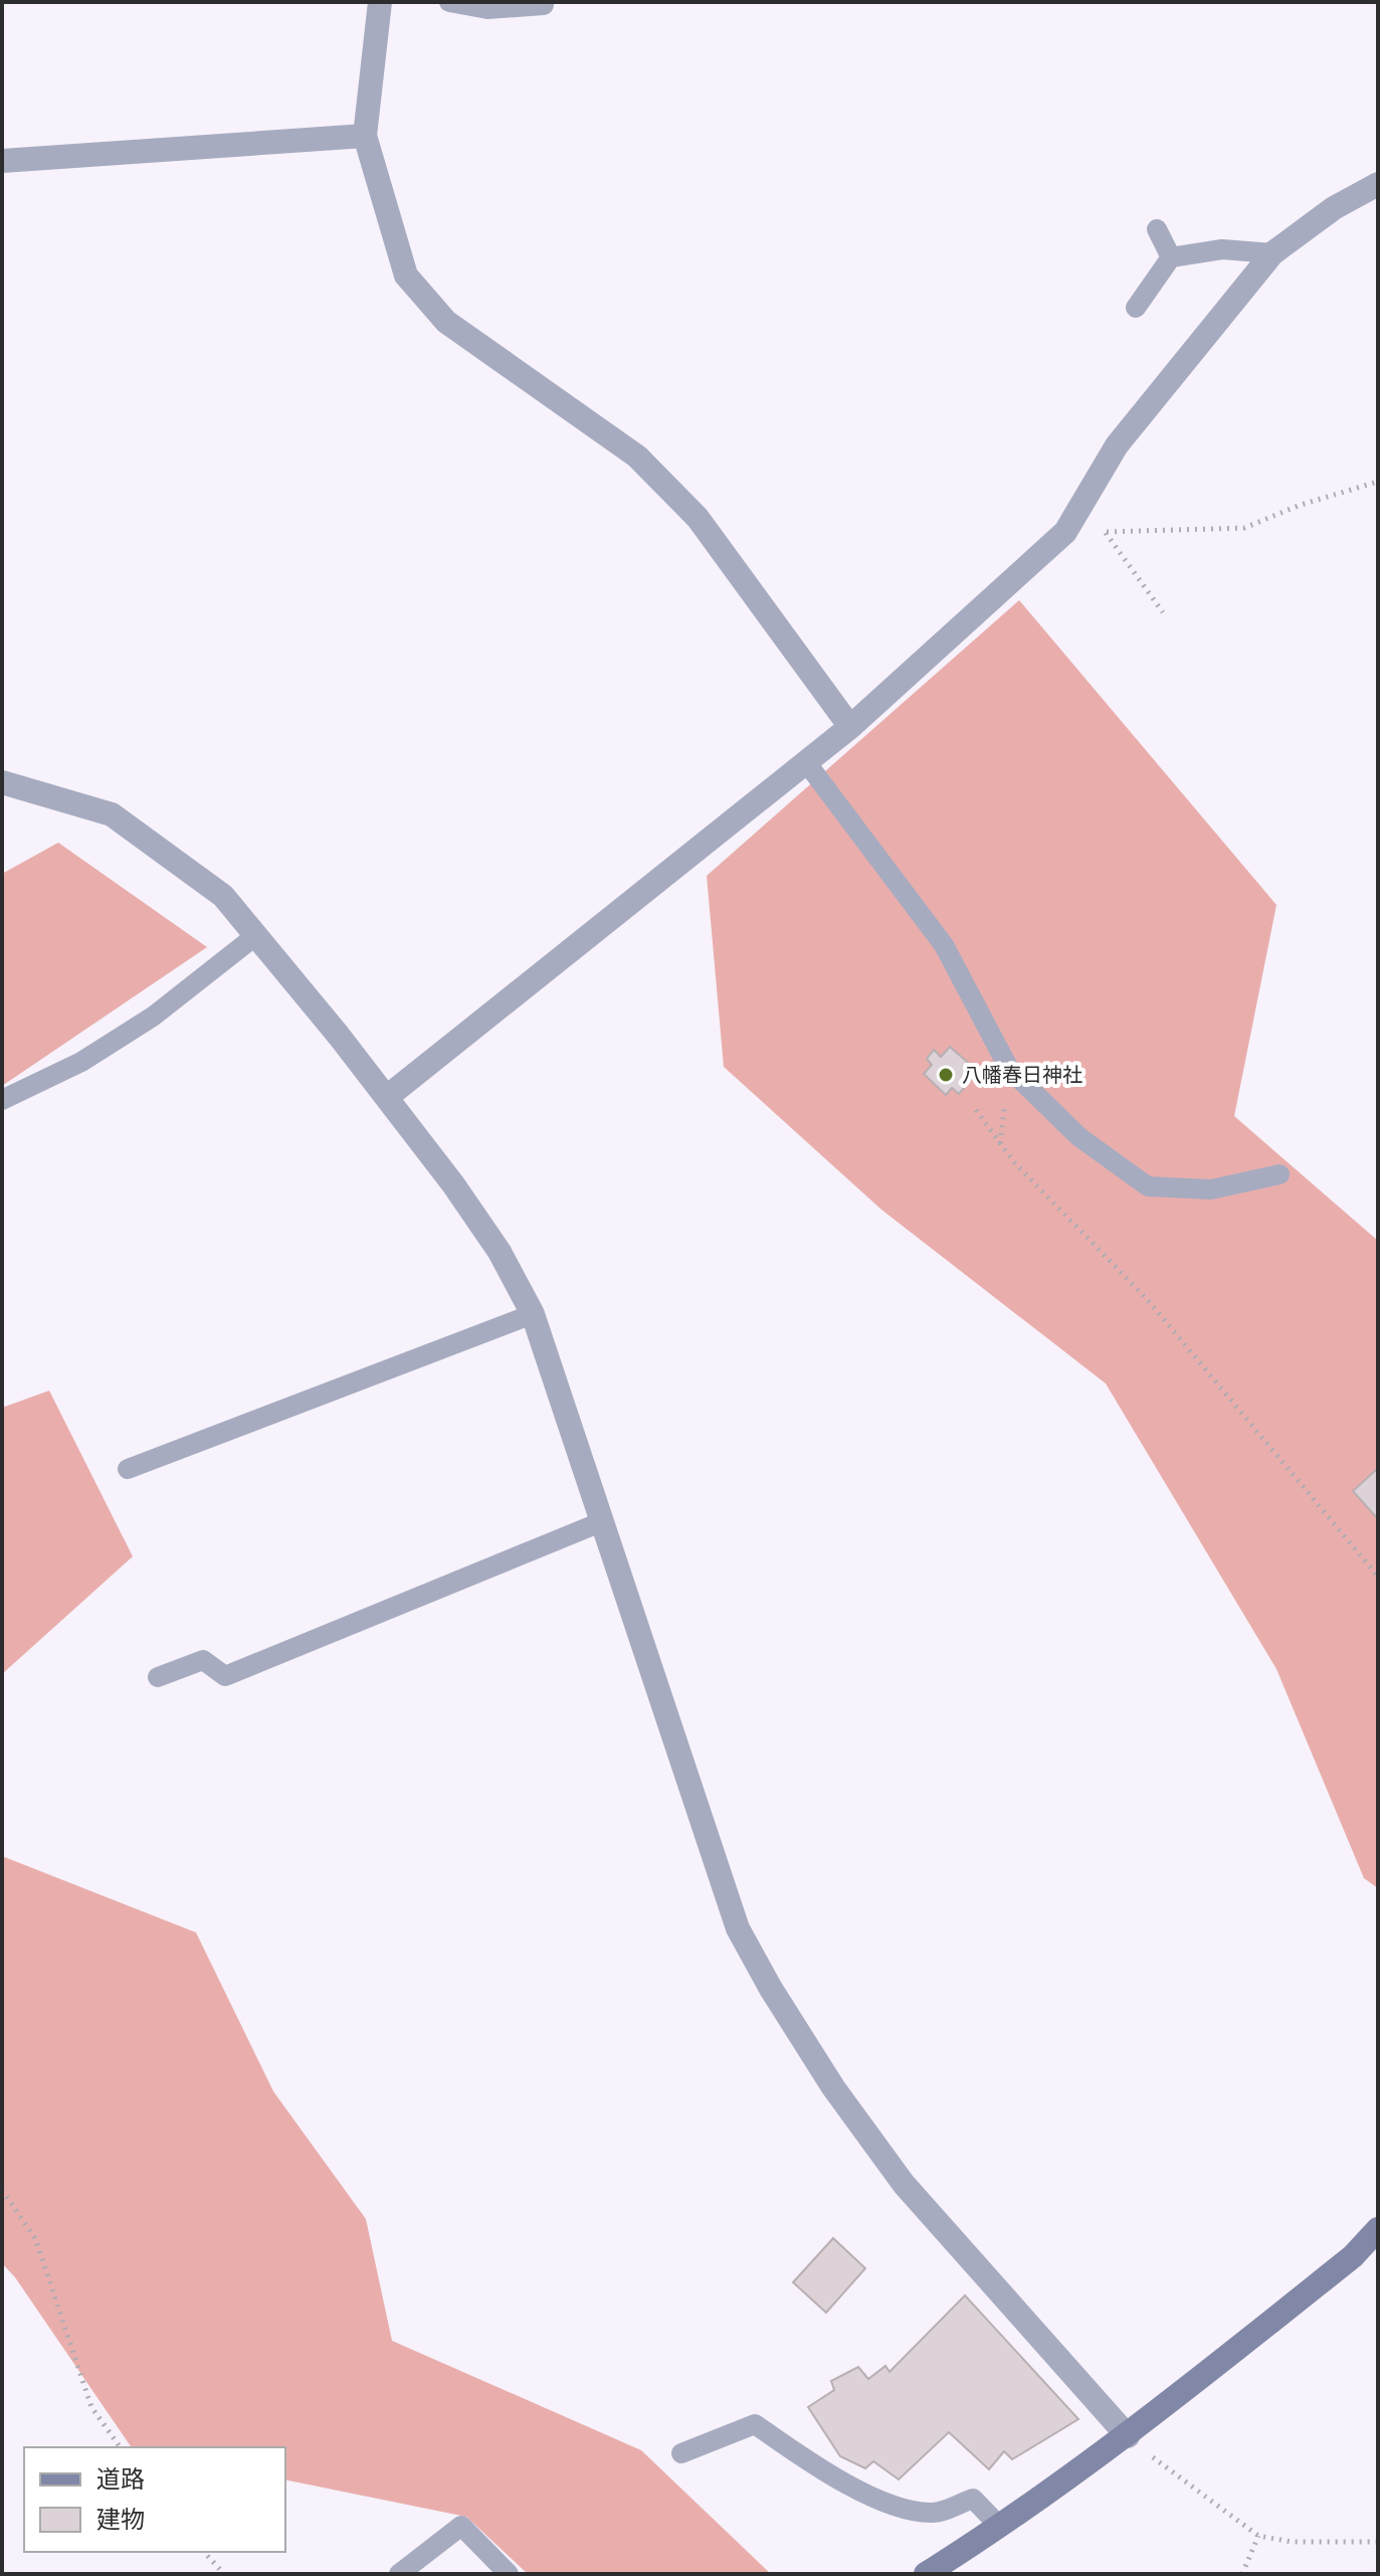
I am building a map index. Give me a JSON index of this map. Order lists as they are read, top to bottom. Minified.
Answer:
{"places":["八幡春日神社"],"legend":["道路","建物"]}
